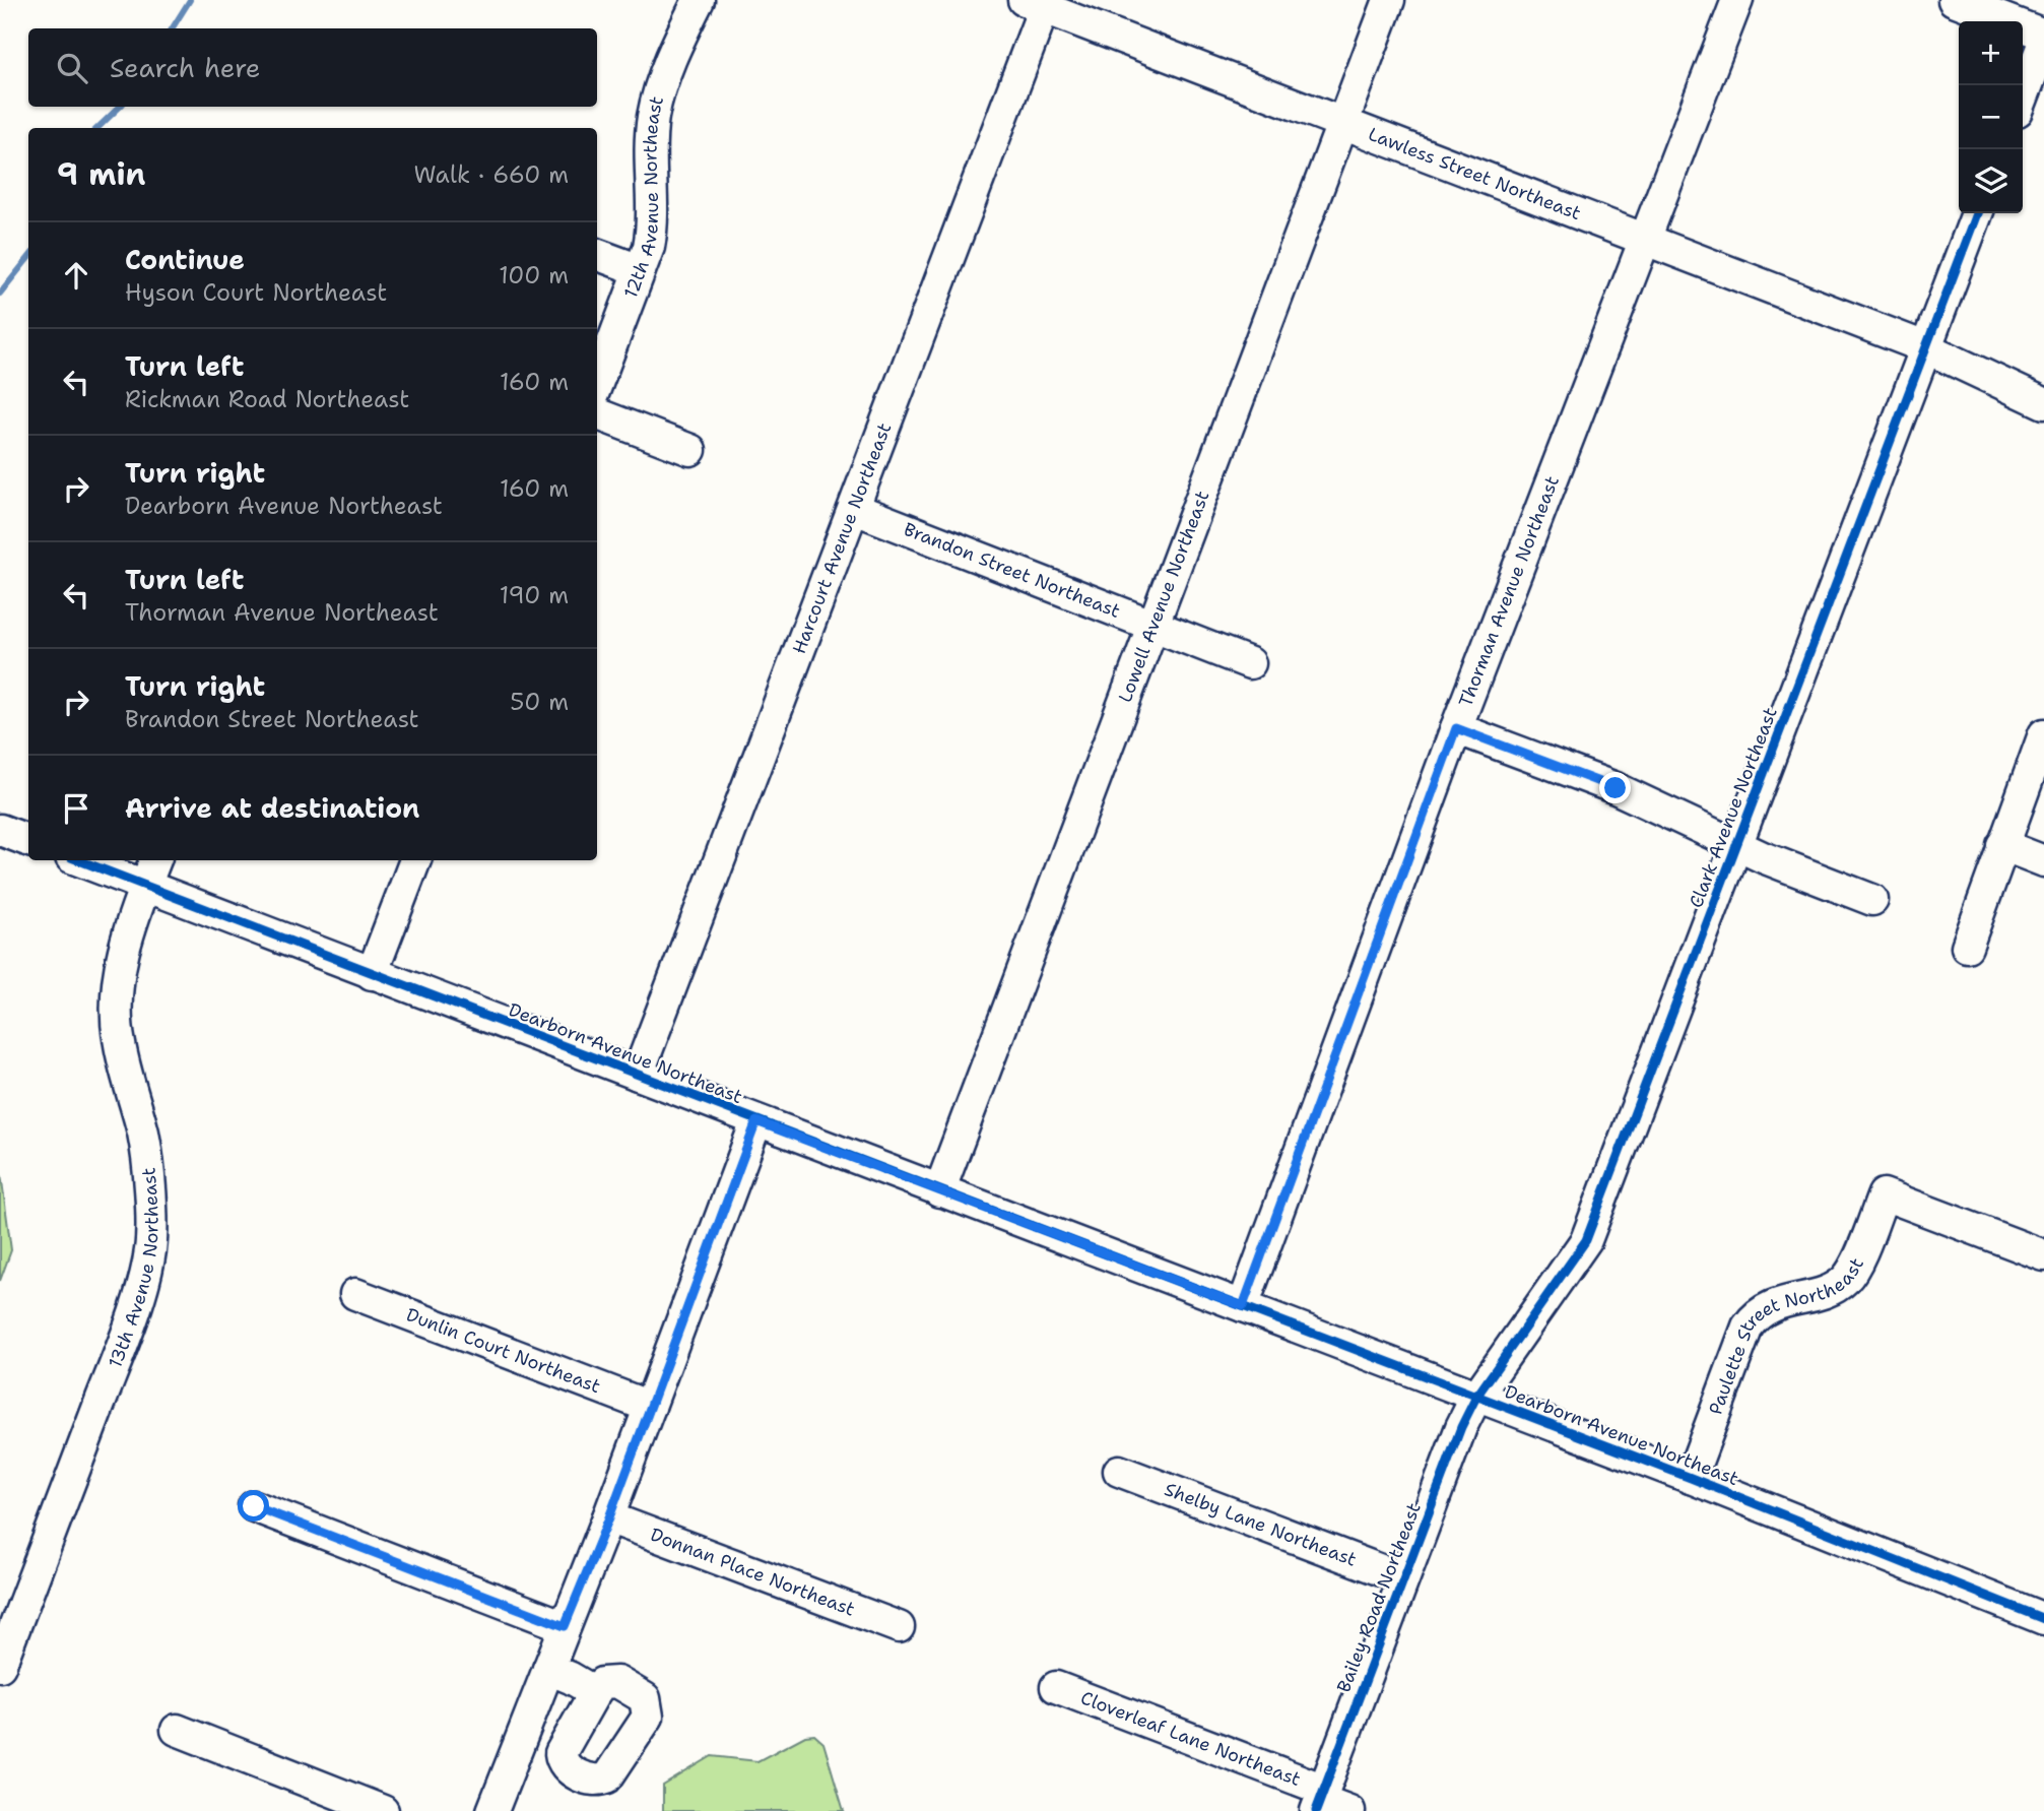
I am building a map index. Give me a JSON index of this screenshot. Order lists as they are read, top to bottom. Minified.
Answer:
{"streets":{"street":["Lawless Street Northeast","12th Avenue Northeast","Harcourt Avenue Northeast","Brandon Street Northeast","Thorman Avenue Northeast","Lowell Avenue Northeast","Clark Avenue Northeast","Dearborn Avenue Northeast","13th Avenue Northeast","Paulette Street Northeast","Dunlin Court Northeast","Shelby Lane Northeast","Donnan Place Northeast","Bailey Road Northeast","Cloverleaf Lane Northeast"]},"crossings":[["Lawless Street Northeast","Harcourt Avenue Northeast"],["Lawless Street Northeast","Thorman Avenue Northeast"],["Lawless Street Northeast","Lowell Avenue Northeast"],["Lawless Street Northeast","Clark Avenue Northeast"],["Harcourt Avenue Northeast","Brandon Street Northeast"],["Harcourt Avenue Northeast","Dearborn Avenue Northeast"],["Brandon Street Northeast","Lowell Avenue Northeast"],["Thorman Avenue Northeast","Dearborn Avenue Northeast"],["Lowell Avenue Northeast","Dearborn Avenue Northeast"],["Clark Avenue Northeast","Dearborn Avenue Northeast"],["Clark Avenue Northeast","Bailey Road Northeast"],["Dearborn Avenue Northeast","13th Avenue Northeast"],["Dearborn Avenue Northeast","Paulette Street Northeast"],["Dearborn Avenue Northeast","Bailey Road Northeast"],["Shelby Lane Northeast","Bailey Road Northeast"],["Bailey Road Northeast","Cloverleaf Lane Northeast"]],"page":{"map_buttons":["+","−"],"search":"Search here","heading":["9 min","Walk · 660 m"],"list":[["Continue","Hyson Court Northeast","100 m"],["Turn left","Rickman Road Northeast","160 m"],["Turn right","Dearborn Avenue Northeast","160 m"],["Turn left","Thorman Avenue Northeast","190 m"],["Turn right","Brandon Street Northeast","50 m"],"Arrive at destination"]}}
